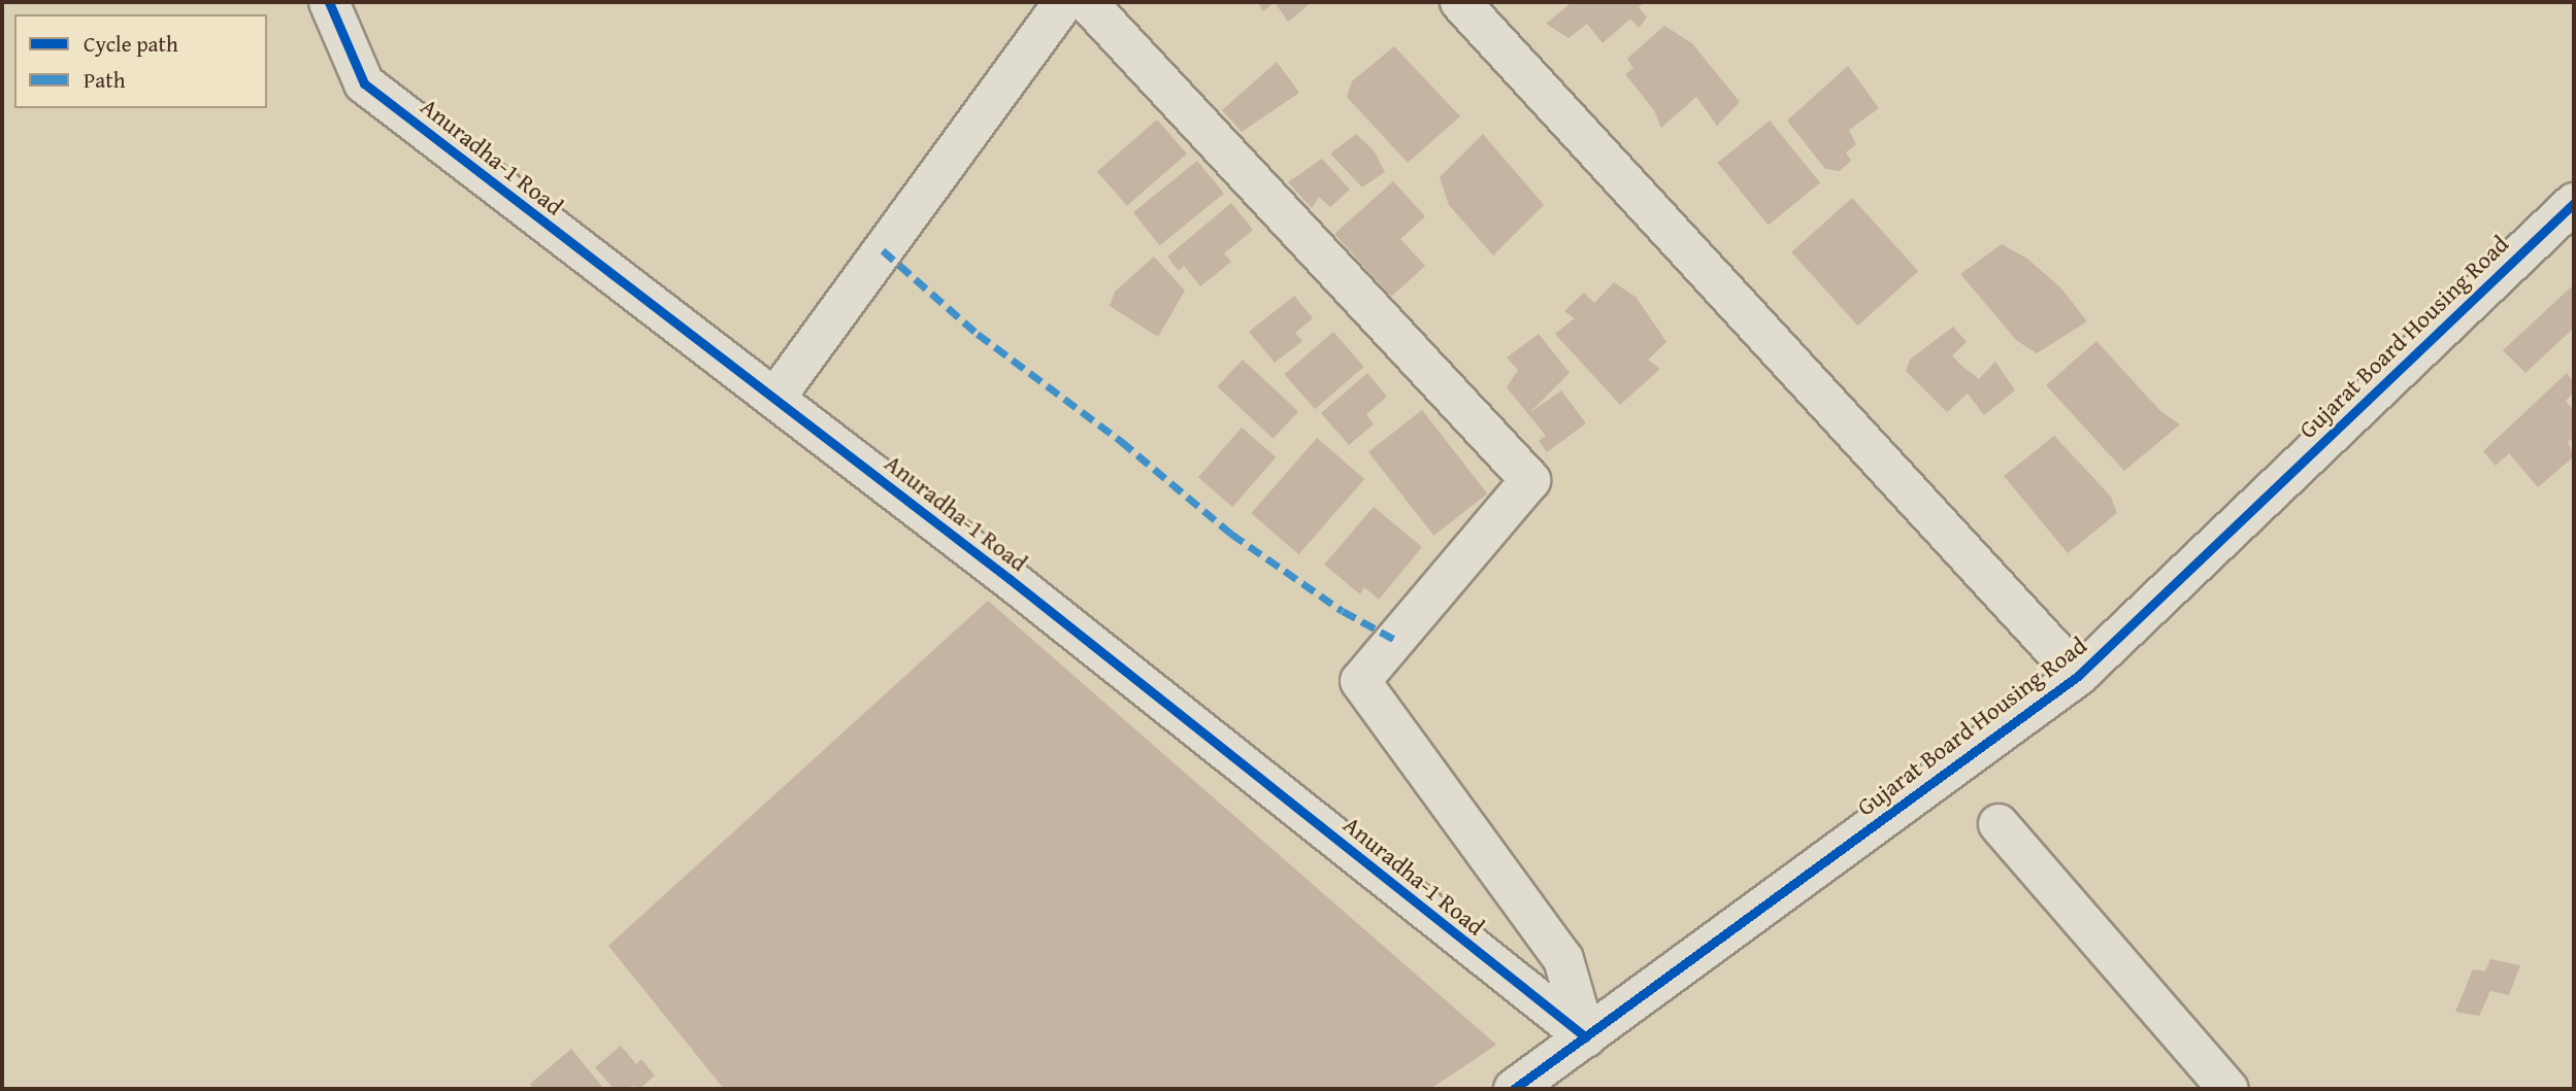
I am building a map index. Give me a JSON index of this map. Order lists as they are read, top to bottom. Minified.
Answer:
{"streets":{"street":["Anuradha-1 Road","Gujarat Board Housing Road"]},"crossings":[["Anuradha-1 Road","Gujarat Board Housing Road"]],"legend":["Cycle path","Path"]}
